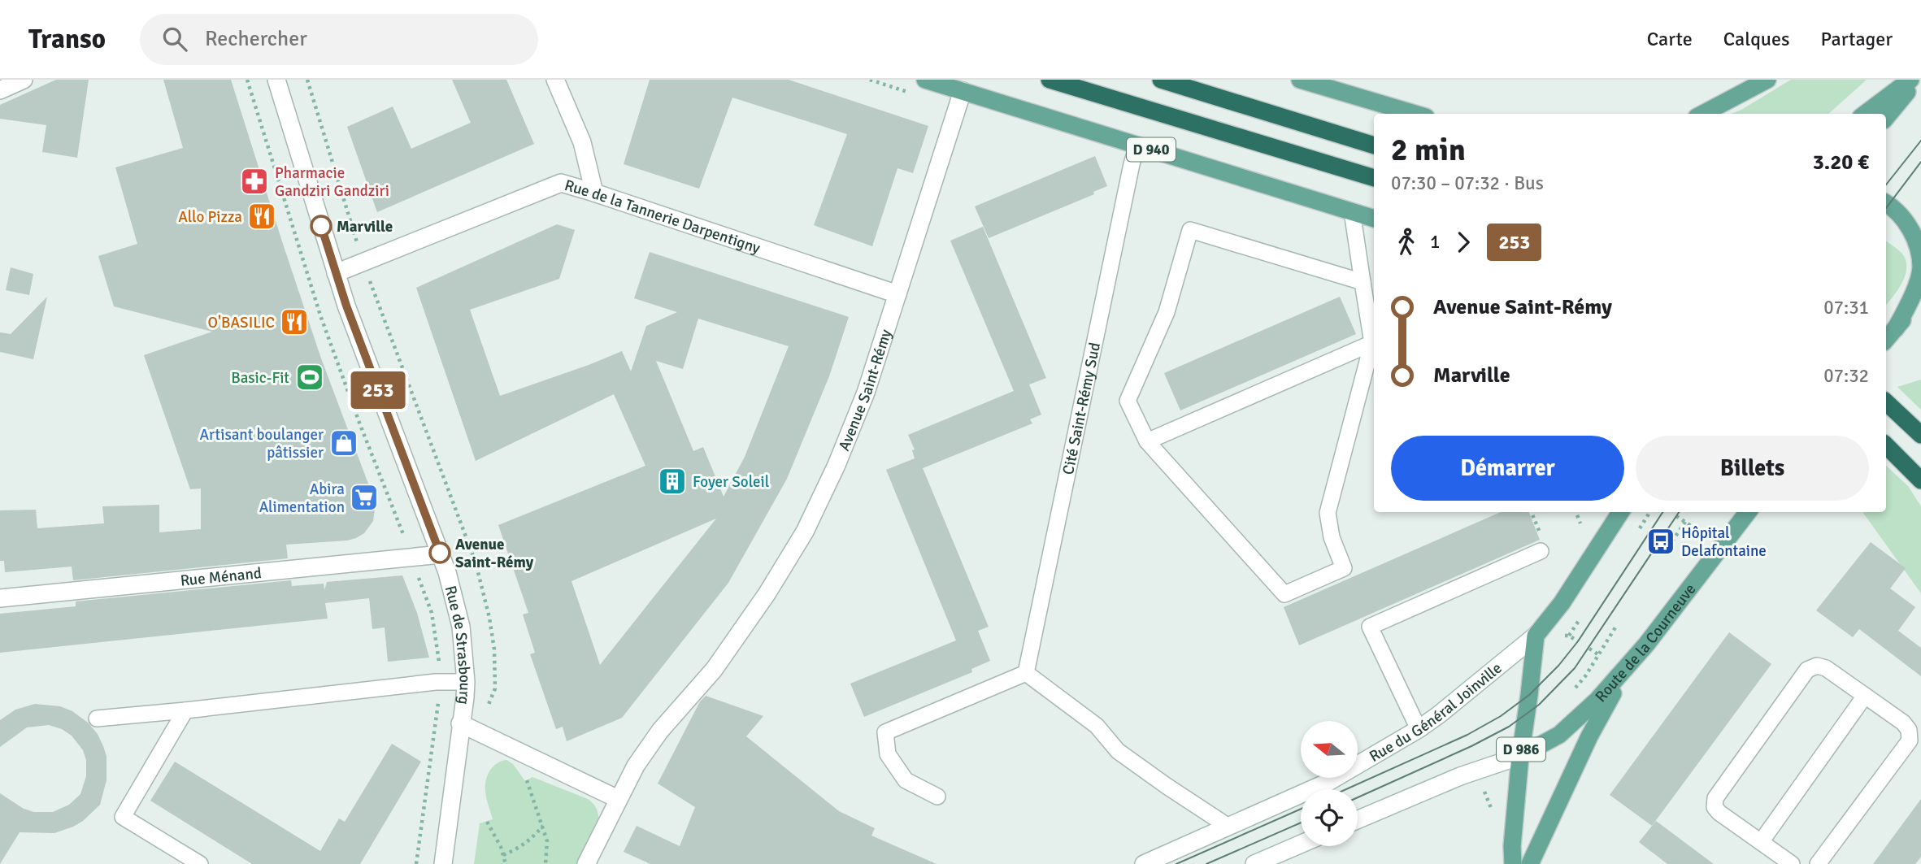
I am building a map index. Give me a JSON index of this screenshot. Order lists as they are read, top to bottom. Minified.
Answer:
{"streets":{"main road":["D 940","Route de la Courneuve","D 986"],"street":["Rue de la Tannerie Darpentigny","Avenue Saint-Rémy","Rue Ménand","Rue de Strasbourg","Rue du Général Joinville"],"lane":["Cité Saint-Rémy Sud"]},"crossings":[["D 940","Avenue Saint-Rémy"],["D 940","Cité Saint-Rémy Sud"],["Rue de la Tannerie Darpentigny","Avenue Saint-Rémy"],["Rue de la Tannerie Darpentigny","Rue de Strasbourg"],["Rue Ménand","Rue de Strasbourg"],["Route de la Courneuve","D 986"],["Rue du Général Joinville","D 986"]],"places":{"pharmacy":["Pharmacie Gandziri Gandziri"],"restaurant":["Allo Pizza","O'BASILIC"],"other":["Marville","Avenue Saint-Rémy"],"sports":["Basic-Fit"],"shop":["Artisant boulanger pâtissier"],"building":["Foyer Soleil"],"supermarket":["Abira Alimentation"],"bus stop":["Hôpital Delafontaine"]},"lines":["bus line 253"],"north":"left","page":{"header":"Transo","search":"Rechercher","nav":["Carte","Calques","Partager"],"on_map":"253","heading":["2 min","07:30 – 07:32 · Bus","3.20 €"],"legs":["1","253"],"list":[{"name":"Avenue Saint-Rémy","value":"07:31"},{"name":"Marville","value":"07:32"}],"buttons":["Démarrer","Billets"]}}
